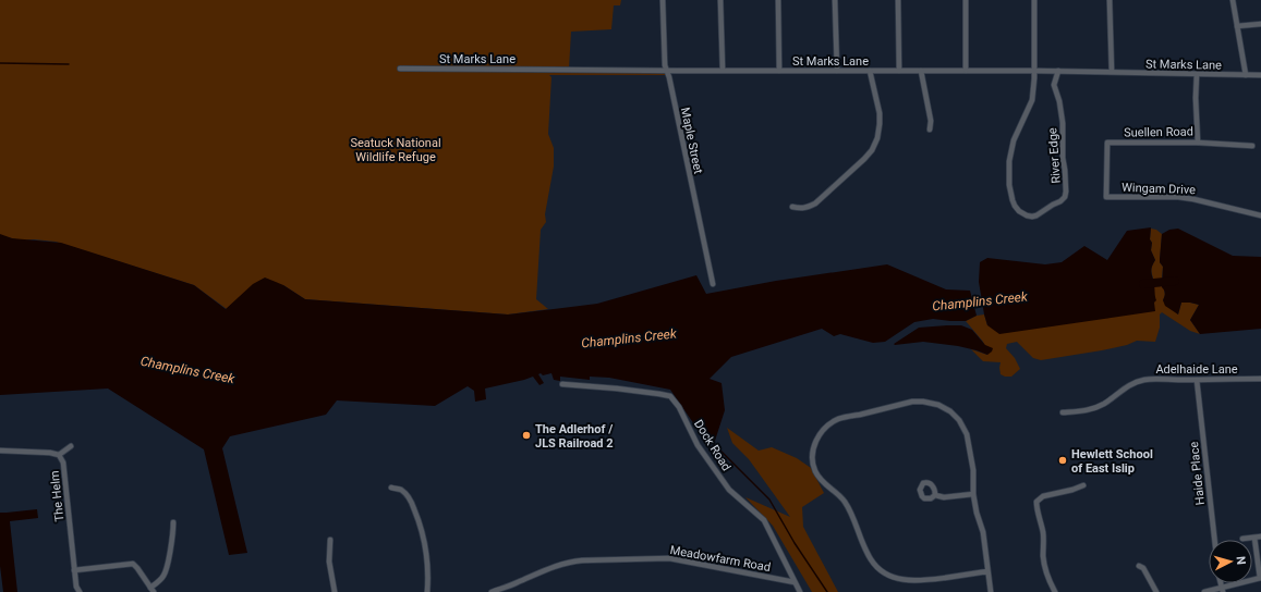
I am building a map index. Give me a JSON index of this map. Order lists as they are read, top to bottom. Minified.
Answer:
{"streets":{"street":["St Marks Lane","Suellen Road","Maple Street","River Edge","Wingam Drive","Adelhaide Lane","Dock Road","Haide Place","The Helm","Meadowfarm Road"]},"crossings":[["St Marks Lane","Suellen Road"],["St Marks Lane","Maple Street"],["St Marks Lane","River Edge"],["Suellen Road","Wingam Drive"],["Adelhaide Lane","Haide Place"],["Dock Road","Meadowfarm Road"]],"water":["Champlins Creek"],"parks":["Seatuck National Wildlife Refuge"],"places":["The Adlerhof / JLS Railroad 2","Hewlett School of East Islip"],"north":"right"}
